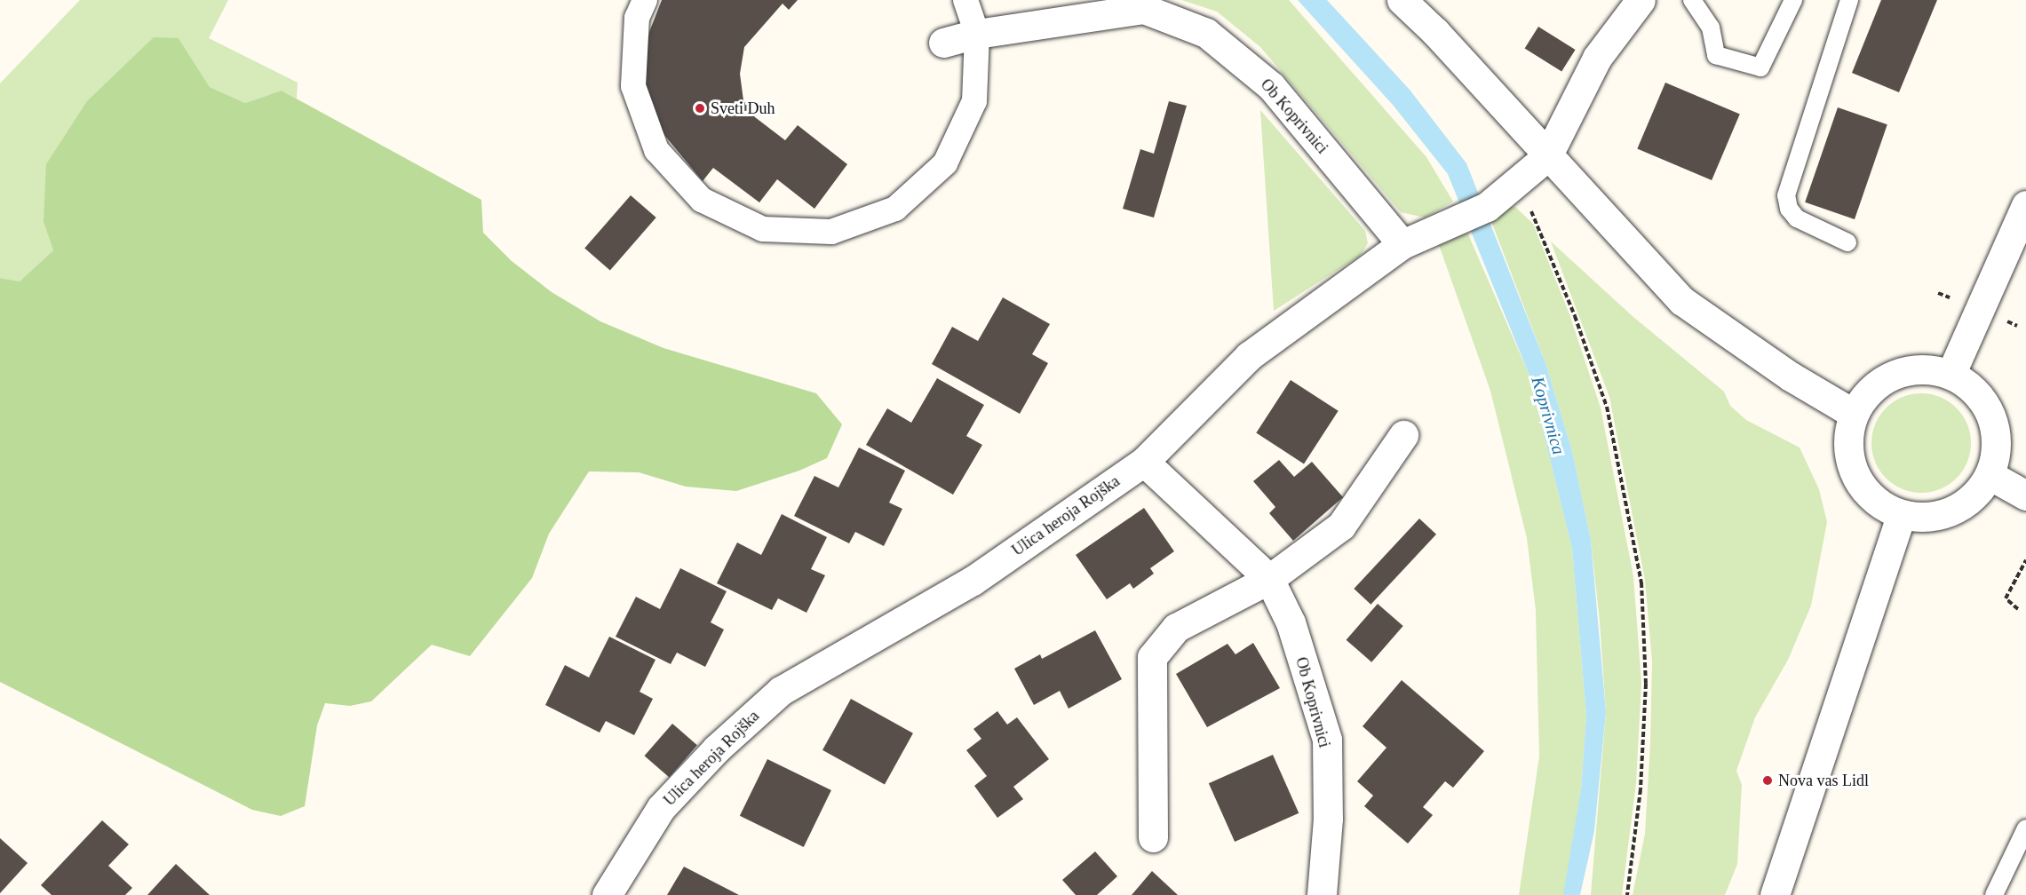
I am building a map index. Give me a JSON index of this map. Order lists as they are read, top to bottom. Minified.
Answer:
{"streets":{"street":["Ob Koprivnici","Ulica heroja Rojška"]},"crossings":[["Ob Koprivnici","Ulica heroja Rojška"]],"water":["Koprivnica"],"places":["Sveti Duh","Nova vas Lidl"]}
